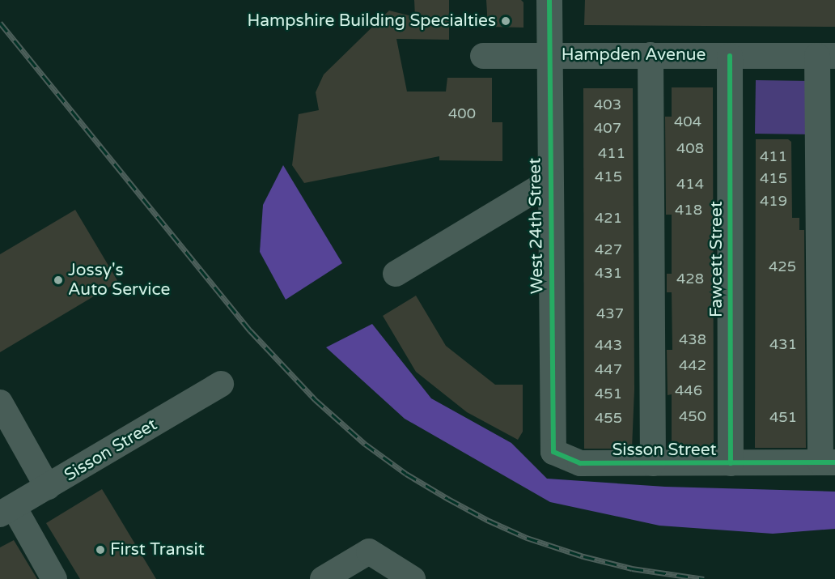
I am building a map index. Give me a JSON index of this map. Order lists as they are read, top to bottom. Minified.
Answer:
{"streets":{"street":["Hampden Avenue","West 24th Street","Fawcett Street","Sisson Street"]},"crossings":[["Hampden Avenue","West 24th Street"],["Hampden Avenue","Fawcett Street"],["West 24th Street","Sisson Street"],["Fawcett Street","Sisson Street"]],"places":["Hampshire Building Specialties","Jossy's Auto Service","First Transit"],"house_numbers":["403","400","404","407","408","411","411","415","415","414","419","418","421","427","425","431","428","437","438","431","443","442","447","446","451","450","451","455"]}
